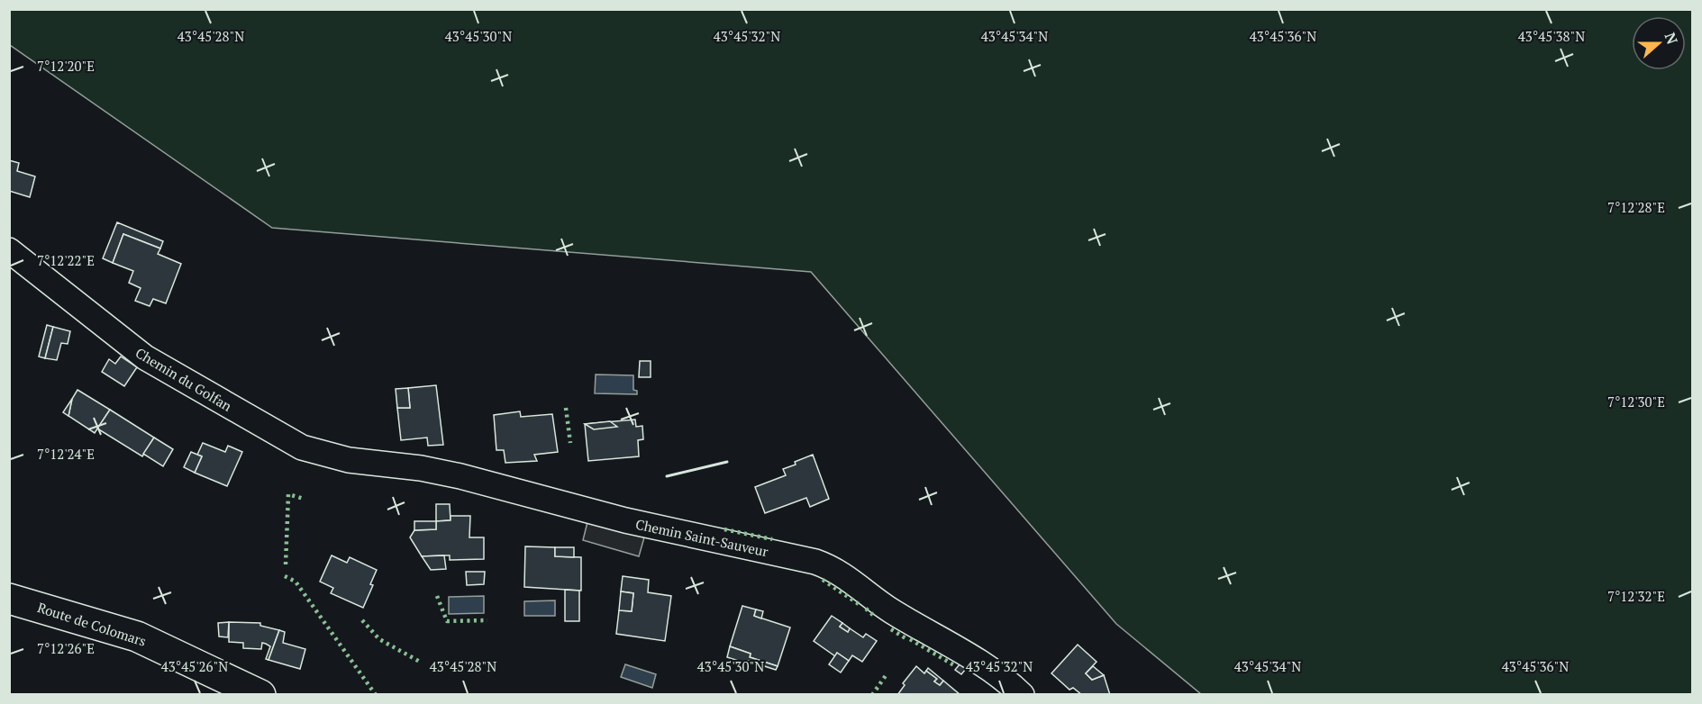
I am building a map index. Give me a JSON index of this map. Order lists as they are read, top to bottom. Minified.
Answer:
{"streets":{"main road":["Route de Colomars"],"street":["Chemin du Golfan","Chemin Saint-Sauveur"]},"crossings":[["Chemin du Golfan","Chemin Saint-Sauveur"]],"north":"right","coordinates":["43°45'28\"N","43°45'30\"N","43°45'32\"N","43°45'34\"N","43°45'36\"N","43°45'38\"N","7°12'20\"E","7°12'28\"E","7°12'22\"E","7°12'30\"E","7°12'24\"E","7°12'32\"E","7°12'26\"E","43°45'26\"N"]}
